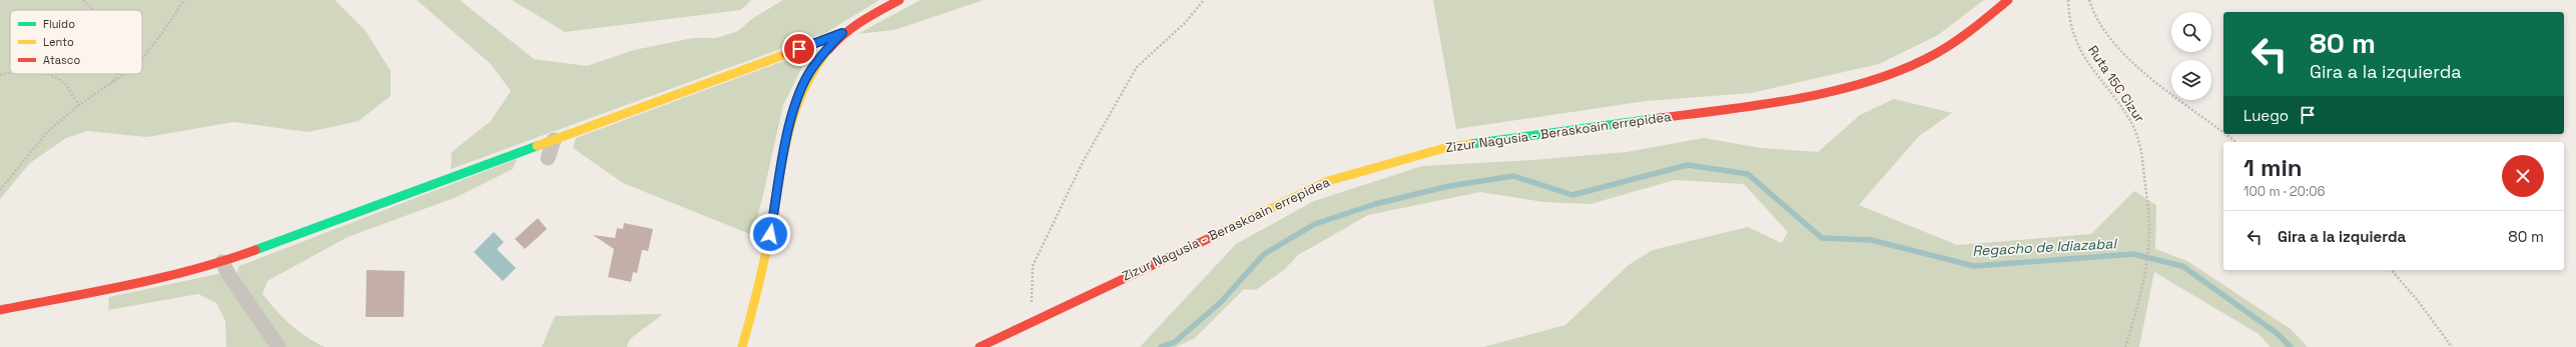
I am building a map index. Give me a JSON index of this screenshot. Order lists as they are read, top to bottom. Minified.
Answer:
{"streets":{"street":["Zizur Nagusia - Beraskoain errepidea"],"path":["Ruta 15C Cizur"]},"water":["Regacho de Idiazabal"],"legend":["Fluido","Lento","Atasco"],"page":{"turn":["80 m","Gira a la izquierda"],"then":"Luego","heading":["1 min","100 m · 20:06"],"list":[{"name":"Gira a la izquierda","value":"80 m"}]}}
